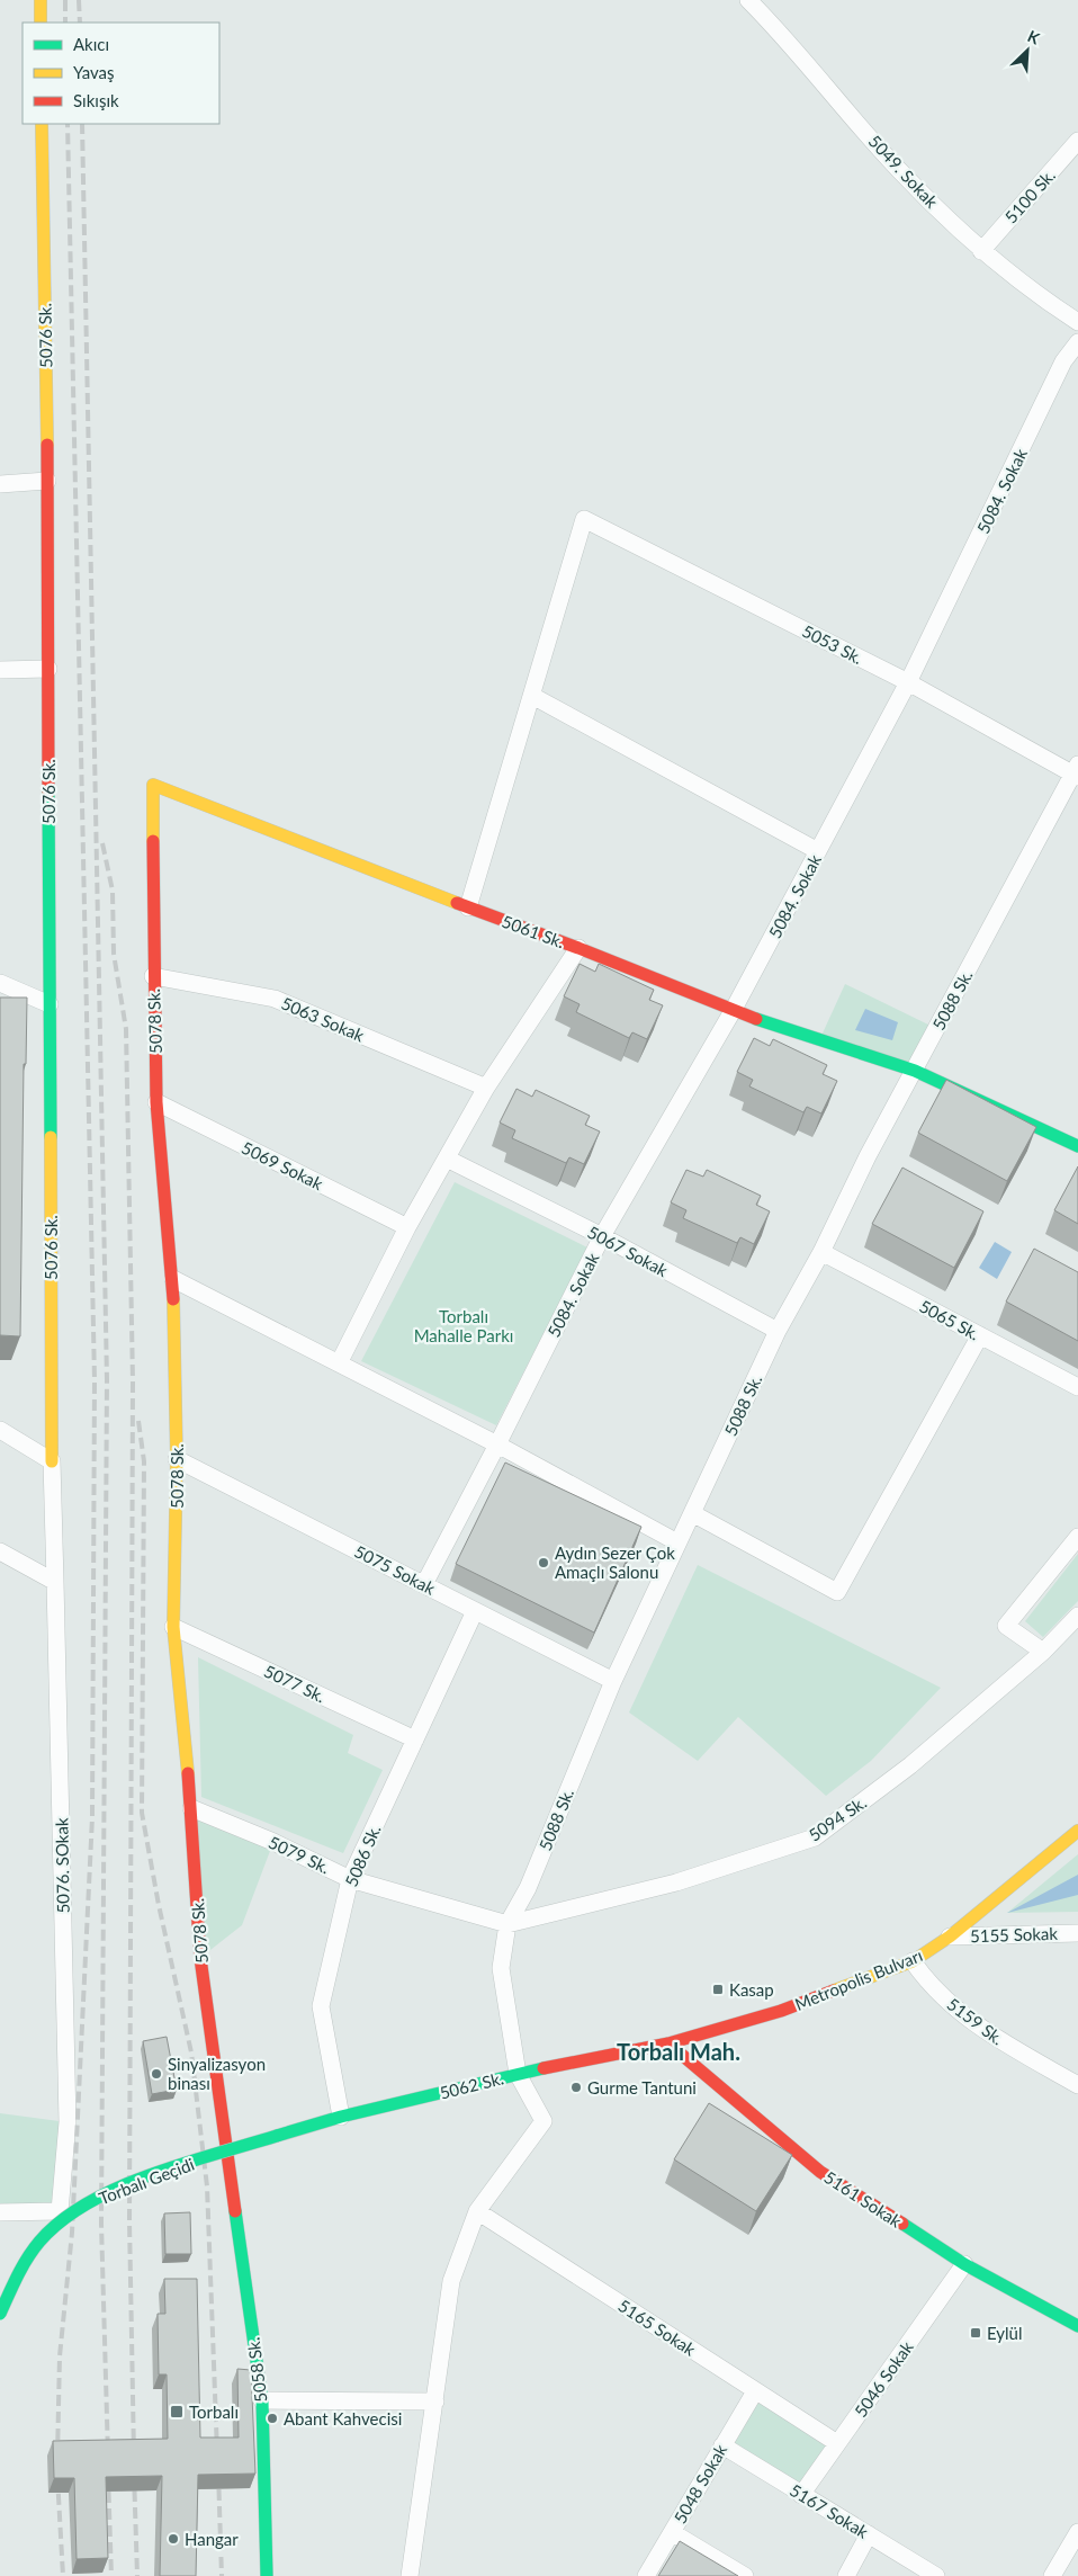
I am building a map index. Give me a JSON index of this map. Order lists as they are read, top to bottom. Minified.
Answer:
{"streets":{"street":["5049. Sokak","5100 Sk.","5076 Sk.","5084. Sokak","5053 Sk.","5061 Sk.","5088 Sk.","5063 Sokak","5078 Sk.","5069 Sokak","5067 Sokak","5065 Sk.","5075 Sokak","5077 Sk.","5094 Sk.","5079 Sk.","5086 Sk.","5076. SOkak","5155 Sokak","Metropolis Bulvarı","5159 Sk.","5062 Sk.","Torbalı Geçidi","5161 Sokak","5165 Sokak","5058 Sk.","5046 Sokak","5048 Sokak","5167 Sokak"]},"crossings":[["5049. Sokak","5100 Sk."],["5076 Sk.","5076. SOkak"],["5084. Sokak","5053 Sk."],["5084. Sokak","5061 Sk."],["5084. Sokak","5067 Sokak"],["5084. Sokak","5075 Sokak"],["5053 Sk.","5088 Sk."],["5061 Sk.","5088 Sk."],["5061 Sk.","5078 Sk."],["5088 Sk.","5067 Sokak"],["5088 Sk.","5065 Sk."],["5088 Sk.","5075 Sokak"],["5088 Sk.","5094 Sk."],["5088 Sk.","5079 Sk."],["5088 Sk.","5062 Sk."],["5088 Sk.","5165 Sokak"],["5063 Sokak","5078 Sk."],["5078 Sk.","5069 Sokak"],["5078 Sk.","5075 Sokak"],["5078 Sk.","5077 Sk."],["5078 Sk.","5079 Sk."],["5078 Sk.","5058 Sk."],["5075 Sokak","5086 Sk."],["5077 Sk.","5086 Sk."],["5094 Sk.","5079 Sk."],["5079 Sk.","5086 Sk."],["5086 Sk.","5062 Sk."],["5155 Sokak","Metropolis Bulvarı"],["Metropolis Bulvarı","5159 Sk."],["Metropolis Bulvarı","5062 Sk."],["Metropolis Bulvarı","5161 Sokak"],["5062 Sk.","Torbalı Geçidi"],["5062 Sk.","5161 Sokak"],["5161 Sokak","5046 Sokak"],["5165 Sokak","5046 Sokak"],["5165 Sokak","5048 Sokak"],["5046 Sokak","5167 Sokak"],["5048 Sokak","5167 Sokak"]],"districts":["Torbalı Mah."],"parks":["Torbalı Mahalle Parkı"],"places":{"other":["Aydın Sezer Çok Amaçlı Salonu","Sinyalizasyon binası","Gurme Tantuni","Abant Kahvecisi","Hangar"],"transit":["Kasap","Eylül","Torbalı"]},"legend":["Akıcı","Yavaş","Sıkışık"],"north":"top right"}
